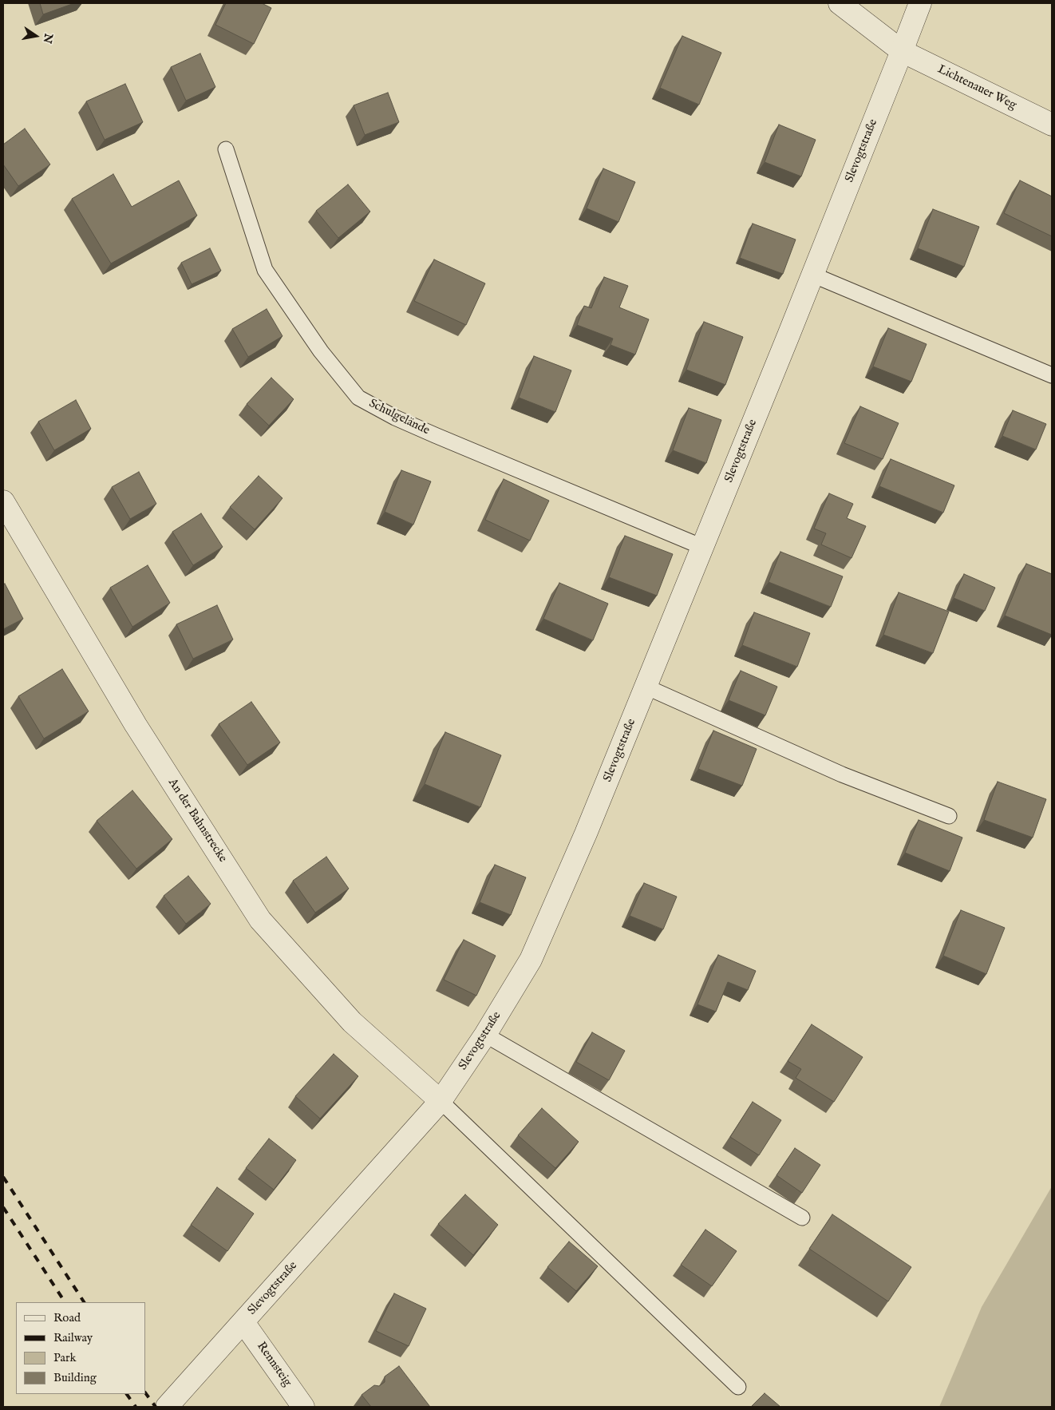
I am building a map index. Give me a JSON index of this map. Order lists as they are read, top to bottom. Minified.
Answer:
{"streets":{"street":["Lichtenauer Weg","Slevogtstraße","An der Bahnstrecke","Rennsteig"],"lane":["Schulgelände"]},"crossings":[["Lichtenauer Weg","Slevogtstraße"],["Slevogtstraße","Schulgelände"],["Slevogtstraße","An der Bahnstrecke"],["Slevogtstraße","Rennsteig"]],"legend":["Road","Railway","Park","Building"],"north":"right"}
